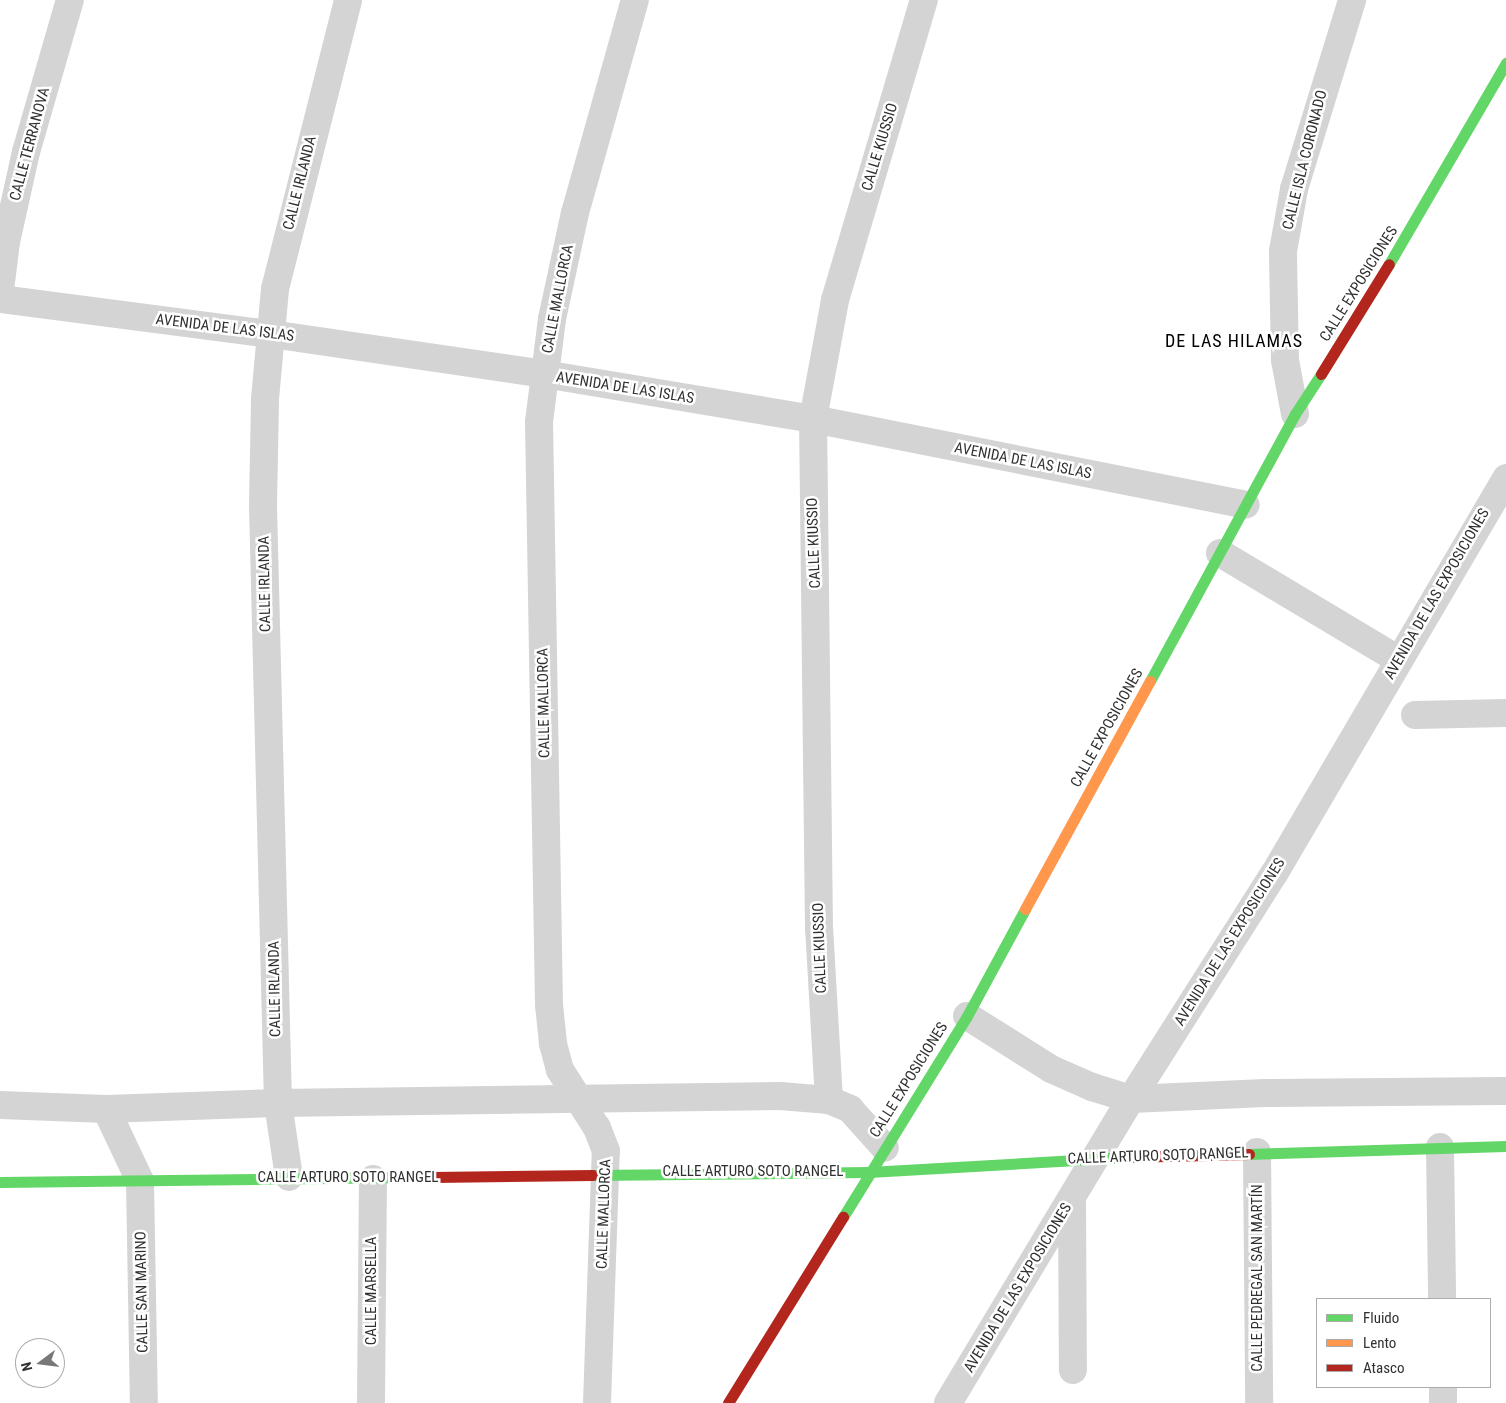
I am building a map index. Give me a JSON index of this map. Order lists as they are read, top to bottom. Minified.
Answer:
{"streets":{"street":["CALLE TERRANOVA","CALLE KIUSSIO","CALLE ISLA CORONADO","CALLE IRLANDA","CALLE EXPOSICIONES","CALLE MALLORCA","AVENIDA DE LAS ISLAS","AVENIDA DE LAS EXPOSICIONES","CALLE ARTURO SOTO RANGEL","CALLE PEDREGAL SAN MARTÍN","CALLE MARSELLA","CALLE SAN MARINO"]},"crossings":[["CALLE KIUSSIO","AVENIDA DE LAS ISLAS"],["CALLE ISLA CORONADO","CALLE EXPOSICIONES"],["CALLE IRLANDA","AVENIDA DE LAS ISLAS"],["CALLE IRLANDA","CALLE ARTURO SOTO RANGEL"],["CALLE EXPOSICIONES","AVENIDA DE LAS ISLAS"],["CALLE EXPOSICIONES","CALLE ARTURO SOTO RANGEL"],["CALLE MALLORCA","AVENIDA DE LAS ISLAS"],["CALLE MALLORCA","CALLE ARTURO SOTO RANGEL"],["AVENIDA DE LAS EXPOSICIONES","CALLE ARTURO SOTO RANGEL"],["CALLE ARTURO SOTO RANGEL","CALLE PEDREGAL SAN MARTÍN"],["CALLE ARTURO SOTO RANGEL","CALLE MARSELLA"],["CALLE ARTURO SOTO RANGEL","CALLE SAN MARINO"]],"districts":["DE LAS HILAMAS"],"legend":["Fluido","Lento","Atasco"],"north":"left"}
